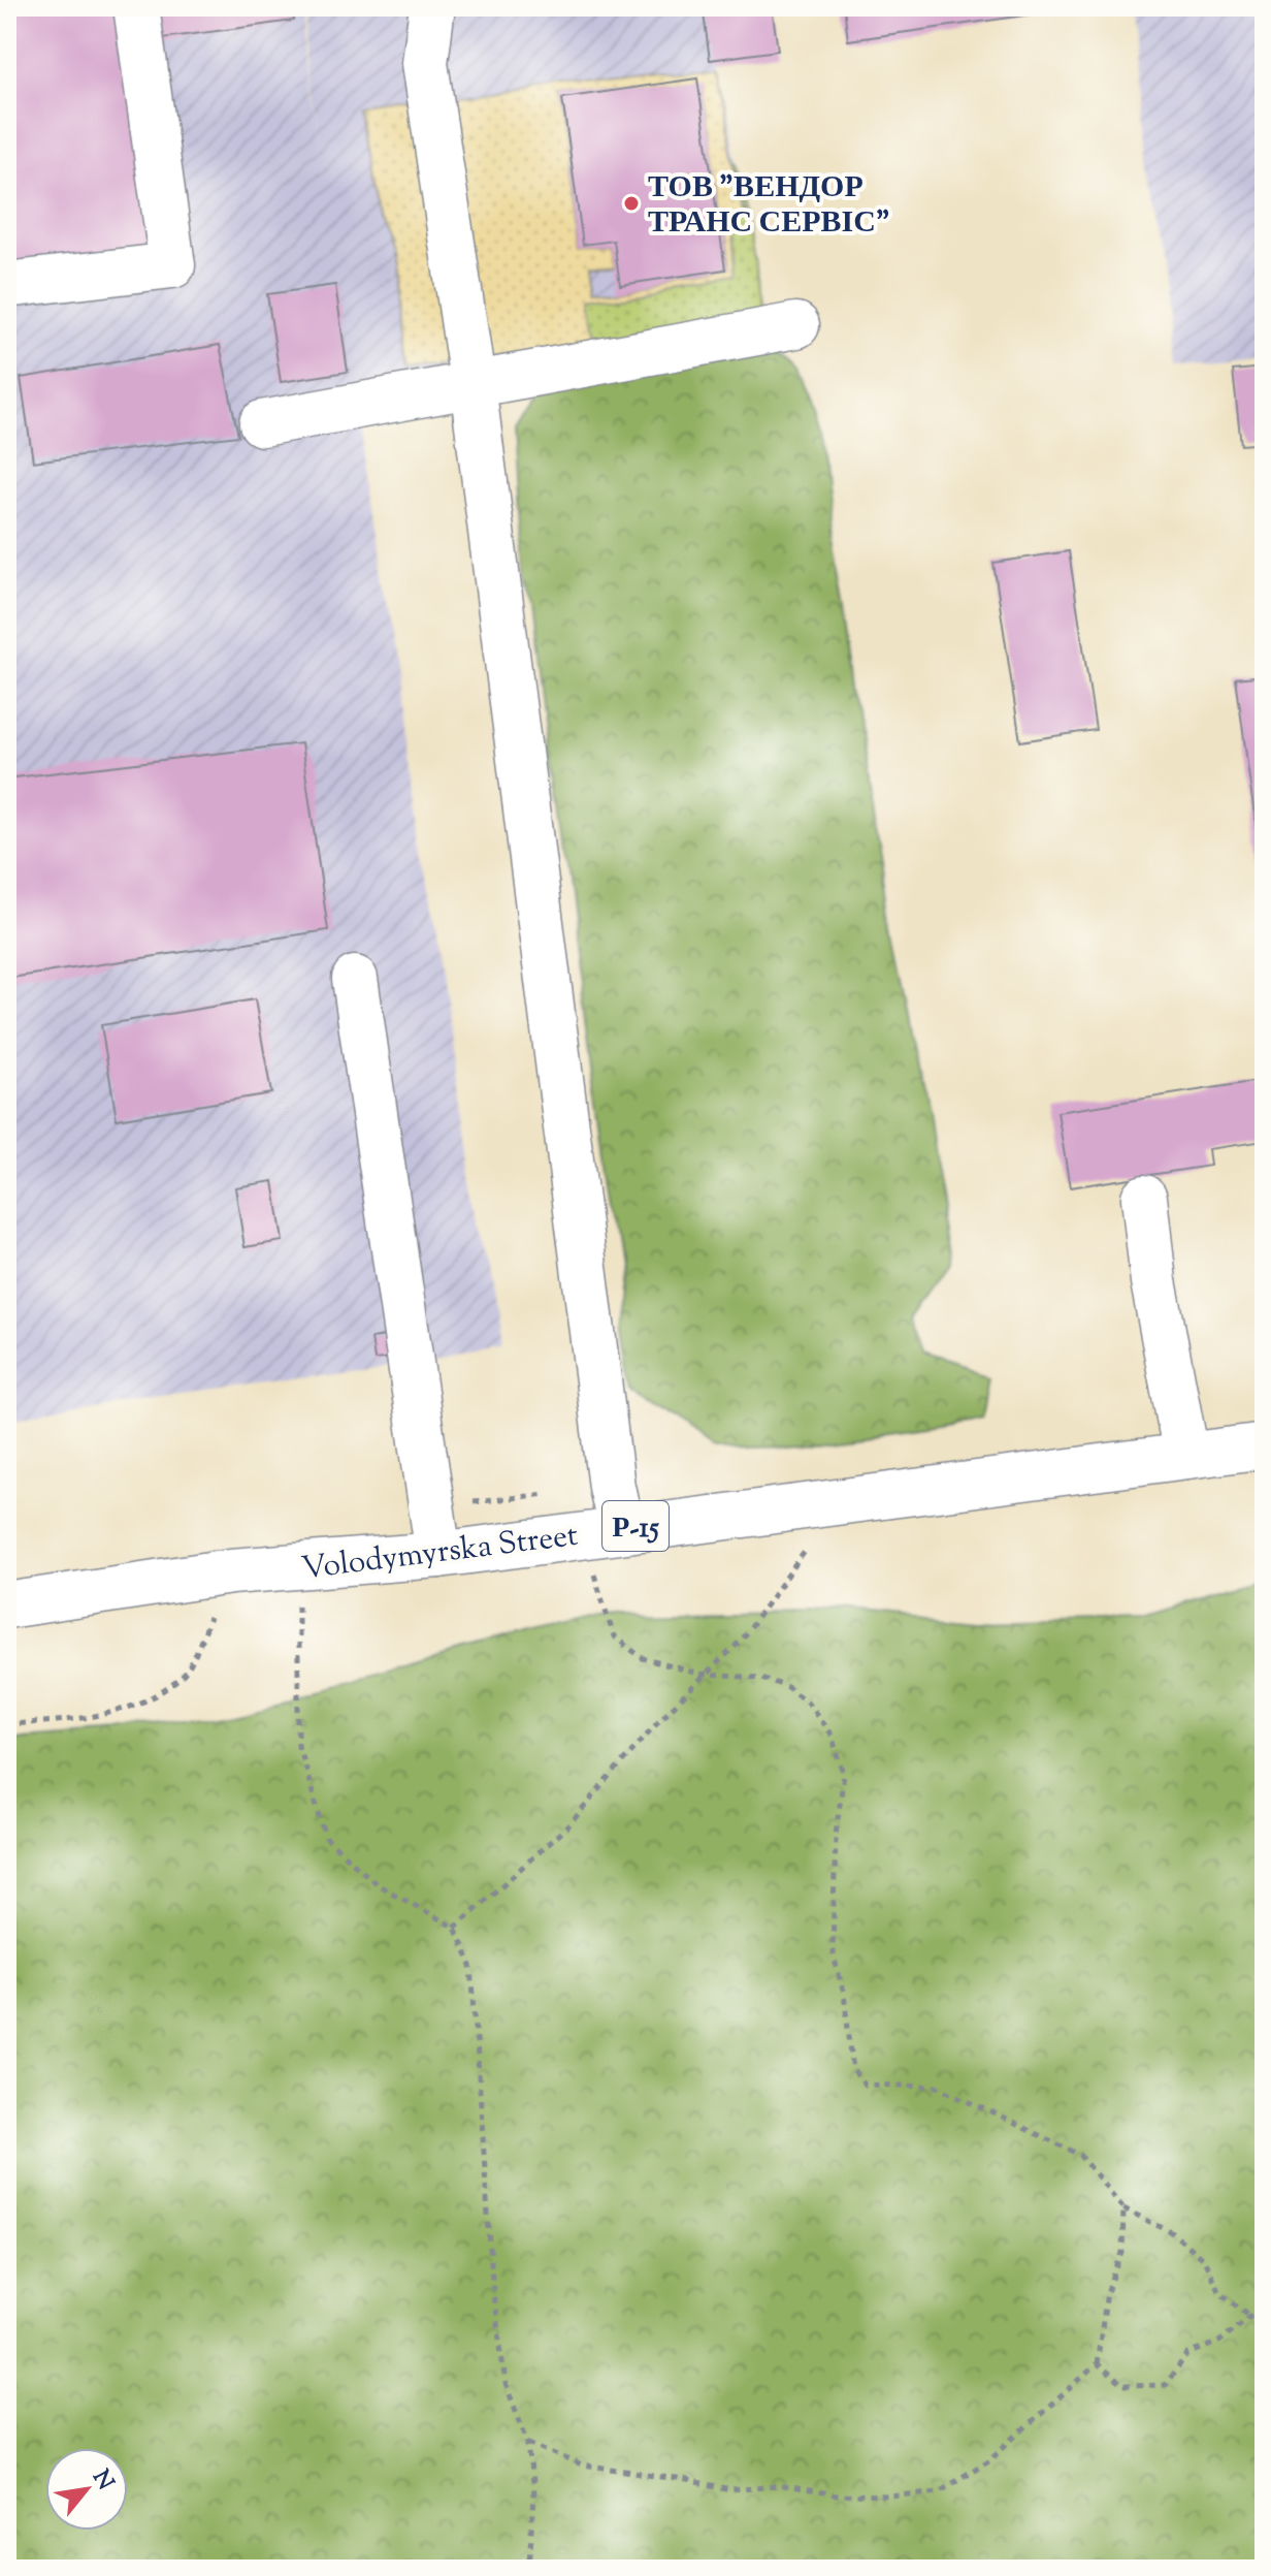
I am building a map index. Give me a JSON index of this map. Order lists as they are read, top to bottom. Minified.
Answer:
{"streets":{"main road":["Р-15","Volodymyrska Street"]},"places":["ТОВ \"ВЕНДОР ТРАНС СЕРВІС\""],"north":"top right"}
